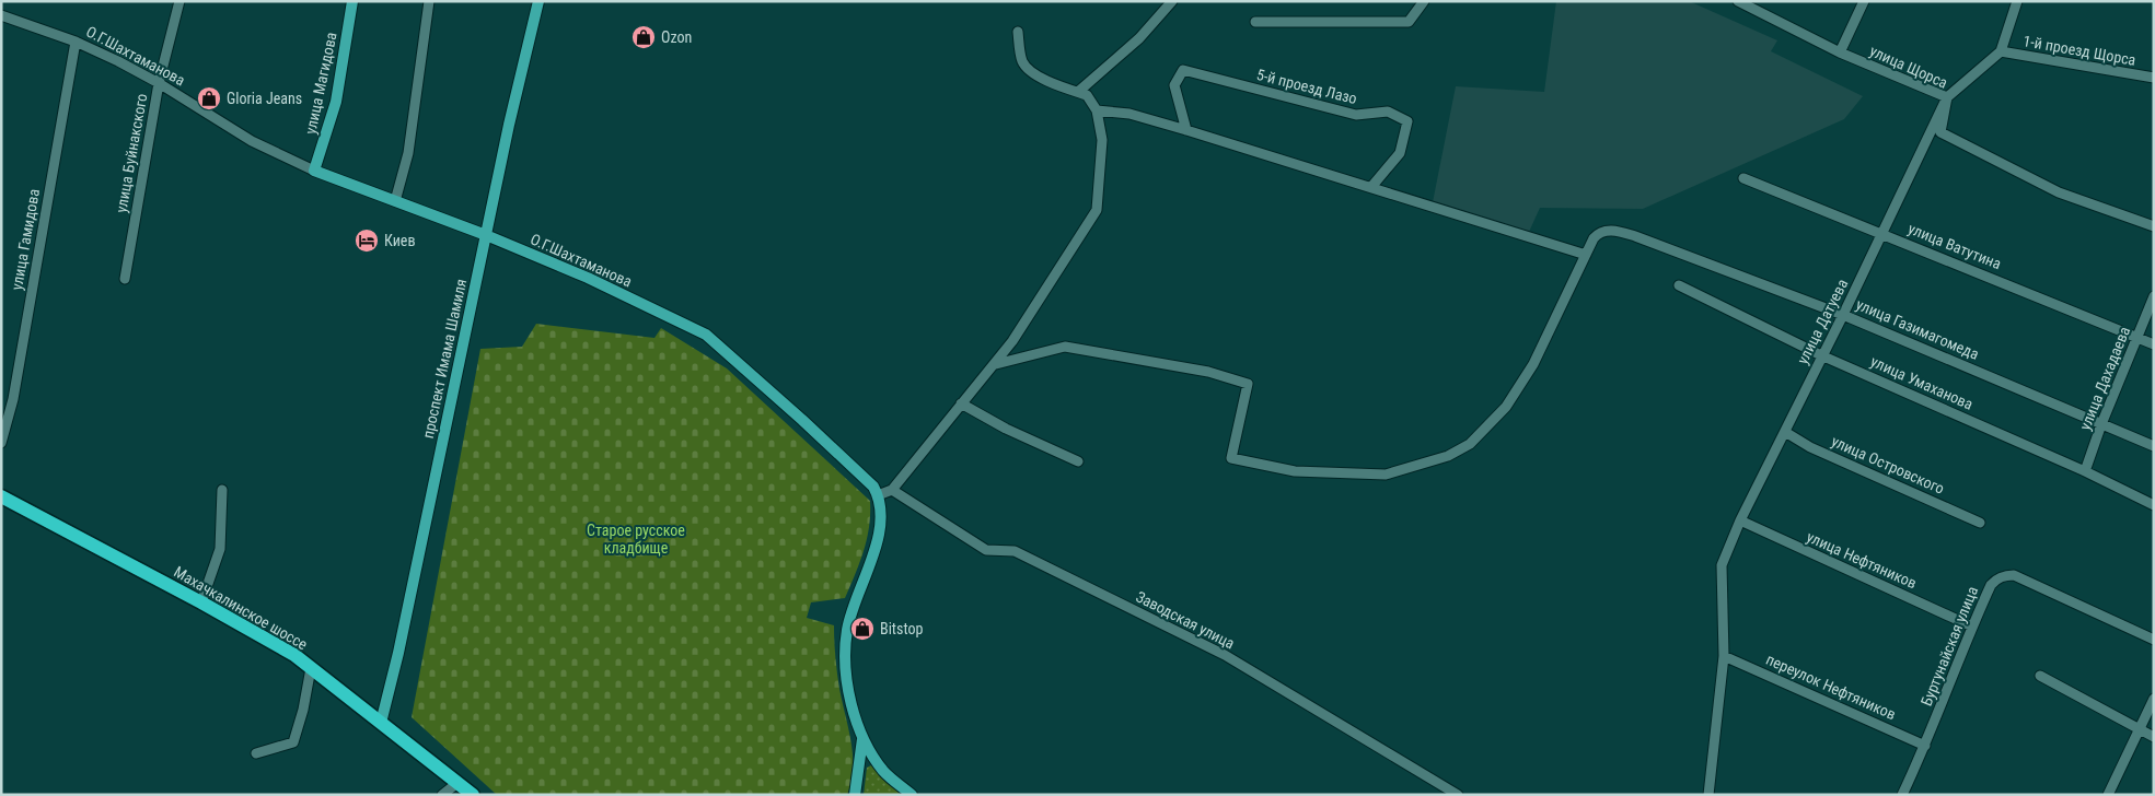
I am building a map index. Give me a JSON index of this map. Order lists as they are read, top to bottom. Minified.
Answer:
{"streets":{"highway":["Махачкалинское шоссе"],"main road":["О.Г.Шахтаманова","улица Магидова","проспект Имама Шамиля"],"street":["1-й проезд Щорса","улица Щорса","5-й проезд Лазо","улица Буйнакского","улица Гамидова","улица Ватутина","улица Датуева","улица Газимагомеда","улица Дахадаева","улица Умаханова","улица Островского","улица Нефтяников","Заводская улица","Буртунайская улица","переулок Нефтяников"]},"crossings":[["1-й проезд Щорса","улица Датуева"],["О.Г.Шахтаманова","улица Магидова"],["О.Г.Шахтаманова","улица Буйнакского"],["О.Г.Шахтаманова","улица Гамидова"],["О.Г.Шахтаманова","проспект Имама Шамиля"],["улица Щорса","улица Датуева"],["улица Ватутина","улица Датуева"],["улица Ватутина","улица Дахадаева"],["улица Датуева","улица Газимагомеда"],["улица Датуева","улица Умаханова"],["улица Датуева","улица Островского"],["улица Датуева","улица Нефтяников"],["улица Датуева","переулок Нефтяников"],["улица Газимагомеда","улица Дахадаева"],["проспект Имама Шамиля","Махачкалинское шоссе"],["улица Дахадаева","улица Умаханова"],["улица Нефтяников","Буртунайская улица"],["Буртунайская улица","переулок Нефтяников"]],"parks":["Старое русское кладбище"],"places":{"shop":["Ozon","Gloria Jeans","Bitstop"],"hotel":["Киев"]}}
